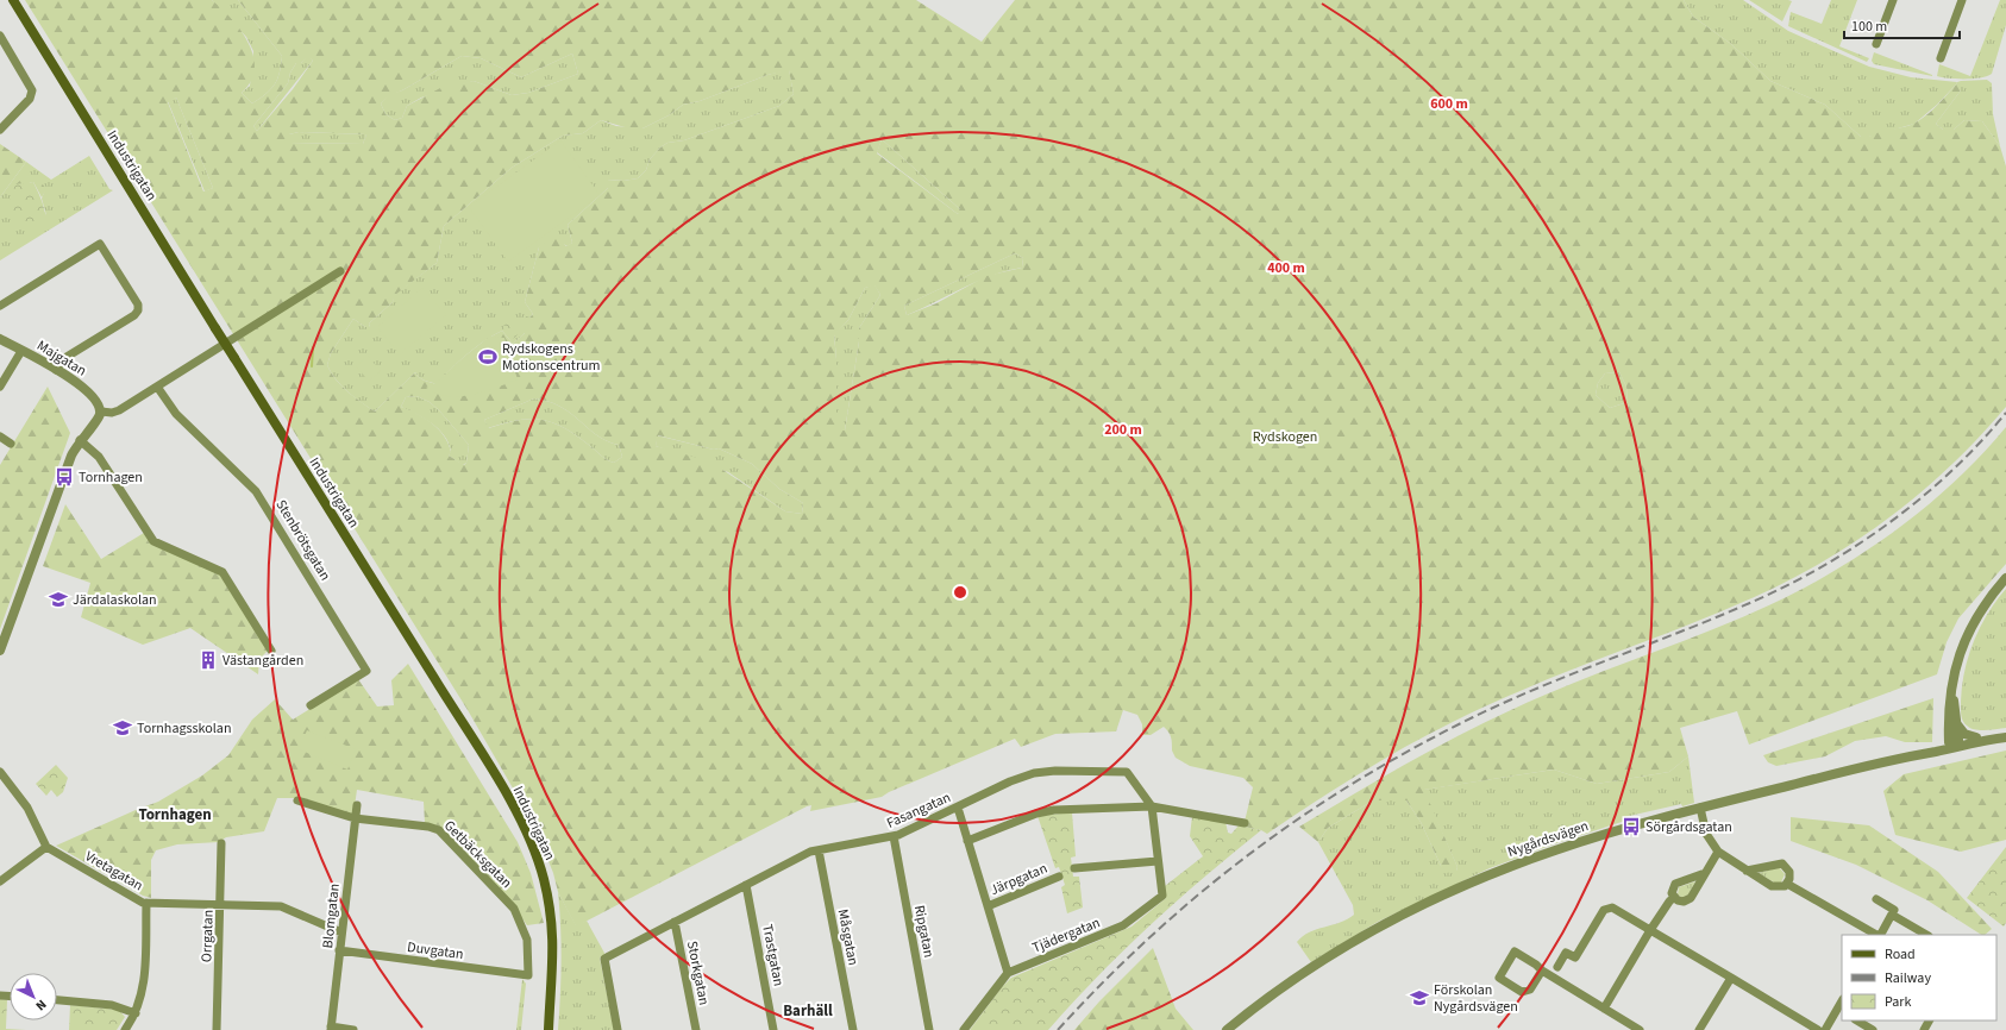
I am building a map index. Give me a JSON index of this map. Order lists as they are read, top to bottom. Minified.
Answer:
{"streets":{"main road":["Industrigatan"],"street":["Majgatan","Stenbrötsgatan","Fasangatan","Nygårdsvägen","Getbäcksgatan","Vretagatan","Järpgatan","Blomgatan","Ripgatan","Tjädergatan","Orrgatan","Måsgatan","Duvgatan","Trastgatan","Storkgatan"]},"crossings":[["Fasangatan","Järpgatan"],["Fasangatan","Ripgatan"],["Fasangatan","Tjädergatan"],["Fasangatan","Måsgatan"],["Fasangatan","Trastgatan"],["Fasangatan","Storkgatan"],["Getbäcksgatan","Blomgatan"],["Getbäcksgatan","Duvgatan"],["Vretagatan","Blomgatan"],["Vretagatan","Orrgatan"],["Järpgatan","Tjädergatan"],["Blomgatan","Duvgatan"]],"districts":["Tornhagen","Barhäll"],"parks":["Rydskogen"],"places":{"sports":["Rydskogens Motionscentrum"],"bus stop":["Tornhagen","Sörgårdsgatan"],"school or university":["Järdalaskolan","Tornhagsskolan","Förskolan Nygårdsvägen"],"building":["Västangården"]},"legend":["Road","Railway","Park"],"scale_bar":"100 m","north":"bottom right","rings":["600 m","400 m","200 m"]}
